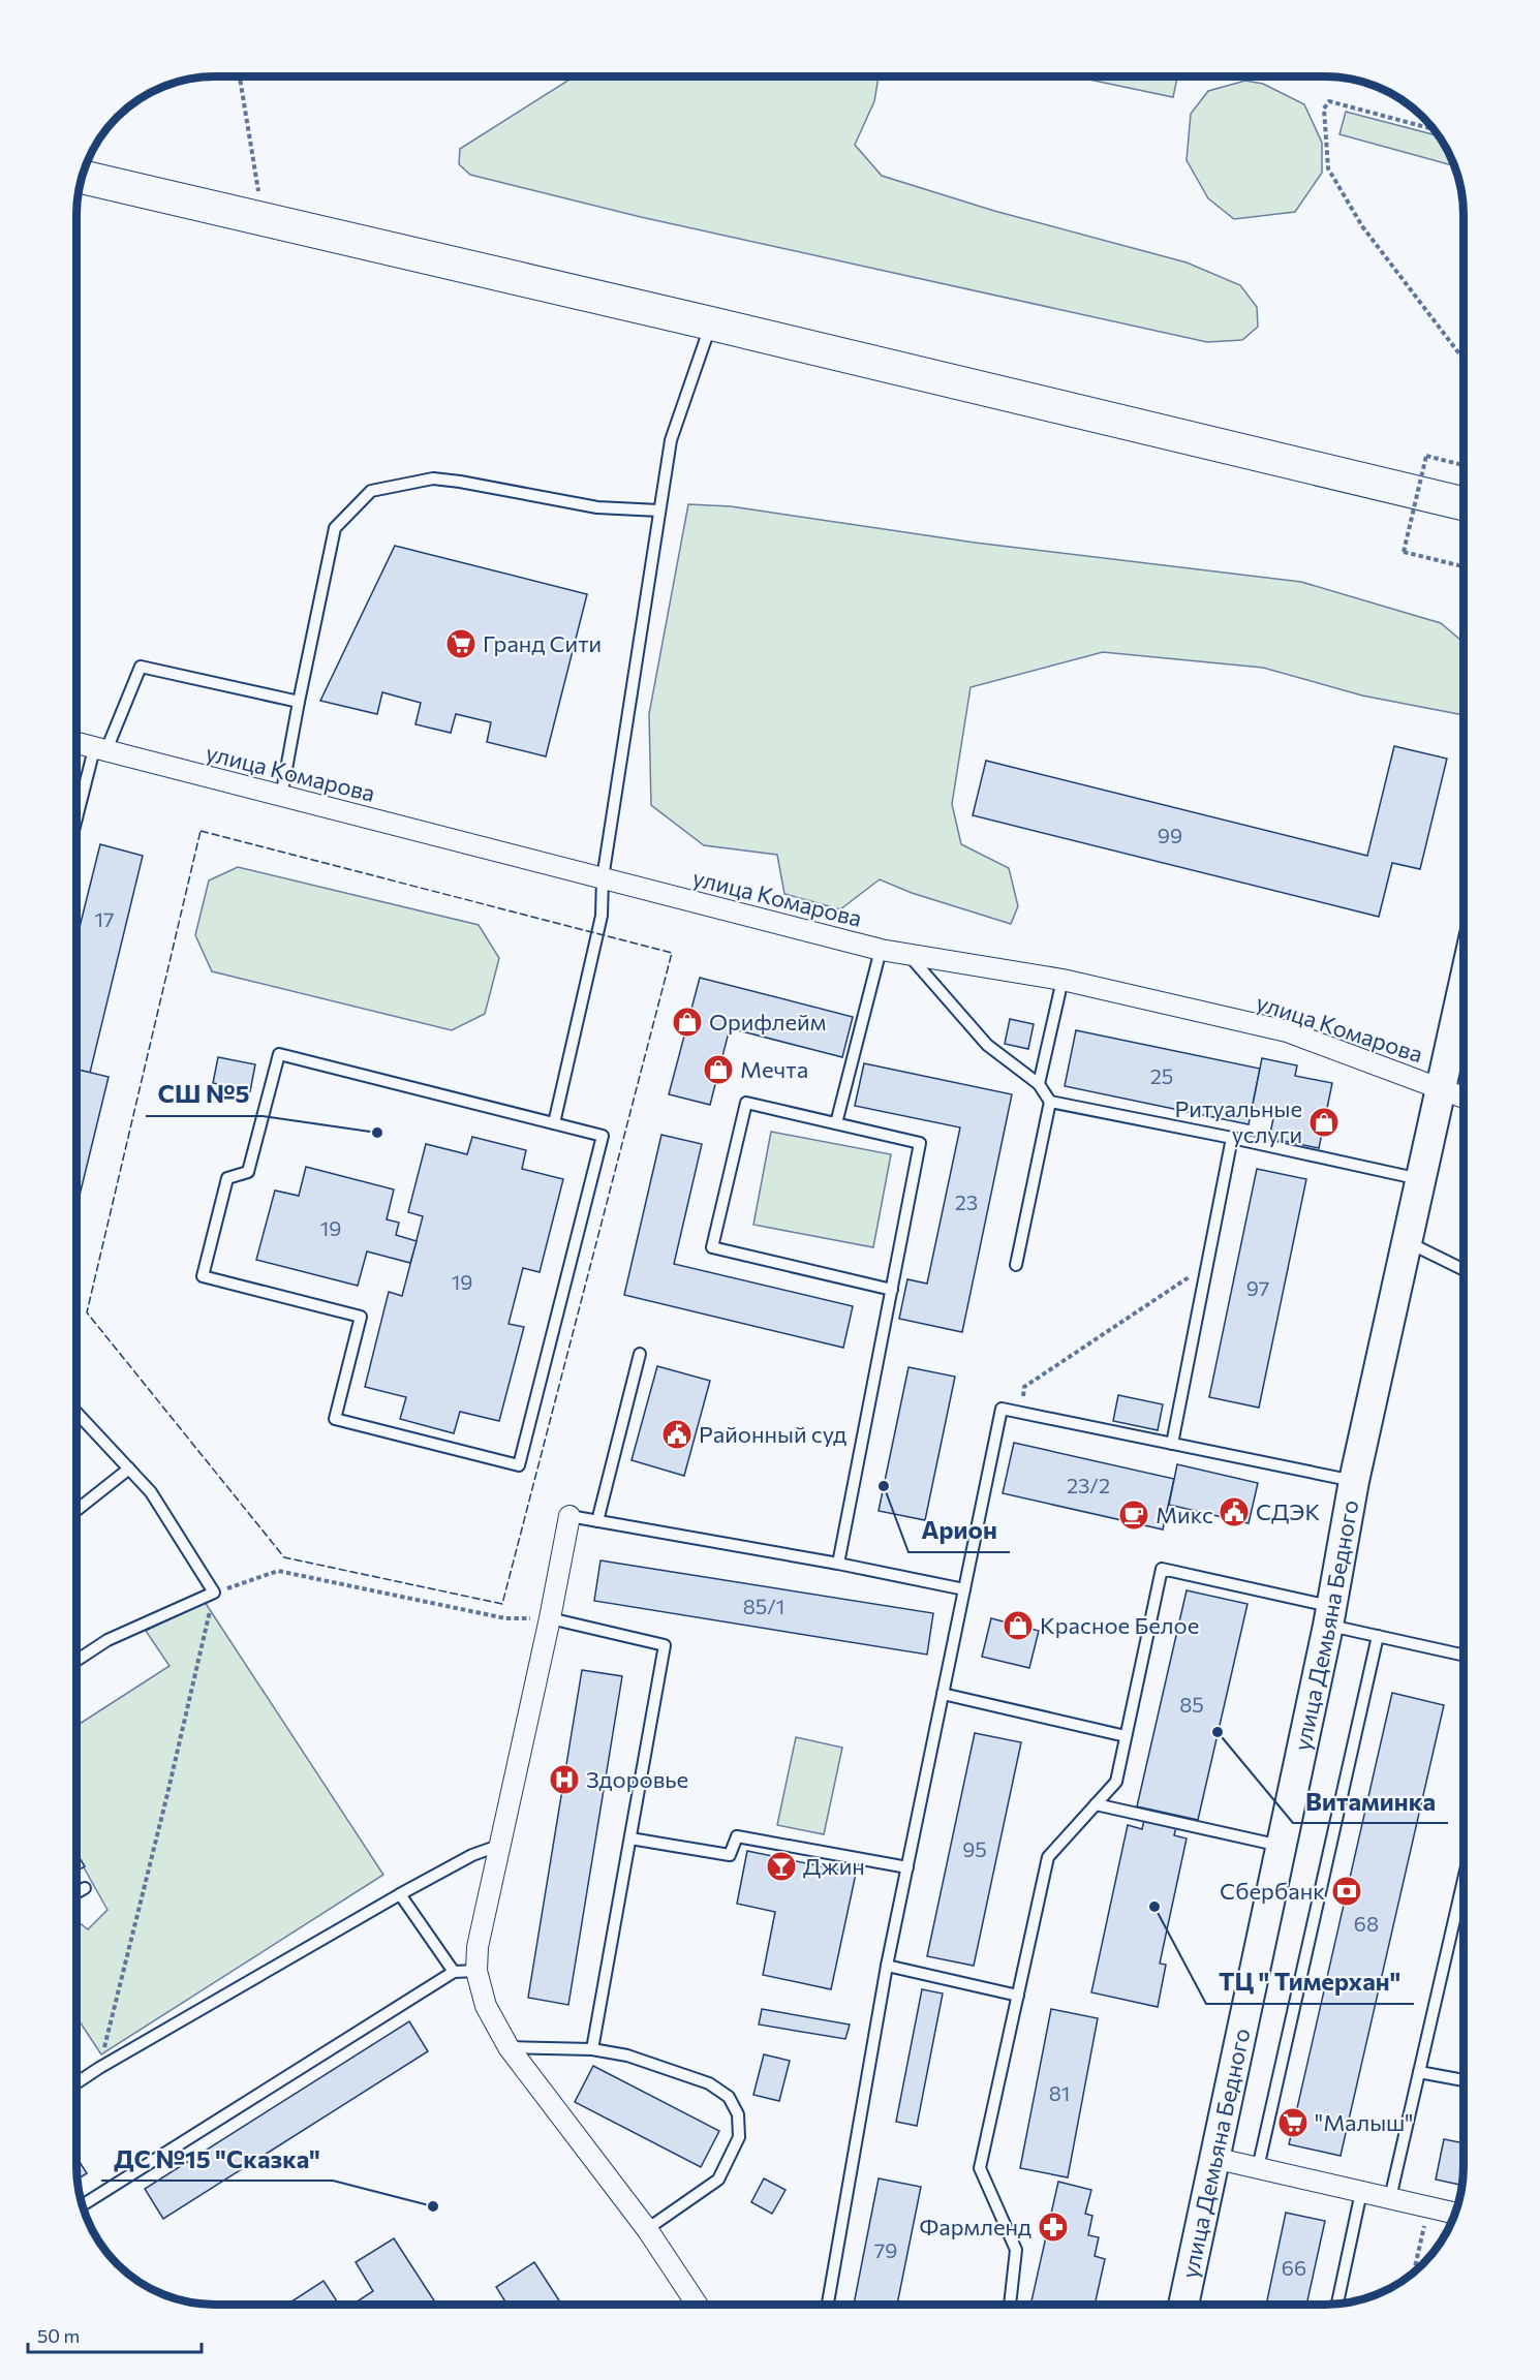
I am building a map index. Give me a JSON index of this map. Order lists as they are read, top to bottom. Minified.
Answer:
{"streets":{"street":["улица Комарова","улица Демьяна Бедного"]},"crossings":[["улица Комарова","улица Демьяна Бедного"]],"places":{"supermarket":["Гранд Сити","\"Малыш\""],"shop":["Орифлейм","Мечта","Ритуальные услуги","Красное Белое"],"other":["СШ №5","Арион","Витаминка","ТЦ \" Тимерхан\"","ДС №15 \"Сказка\""],"public building":["Районный суд","СДЭК"],"cafe":["Микс"],"hospital":["Здоровье"],"bar":["Джин"],"bank":["Сбербанк"],"pharmacy":["Фармленд"]},"house_numbers":["99","17","25","23","19","19","97","23/2","85/1","85","95","68","81","79","66"],"scale_bar":"50 m"}
